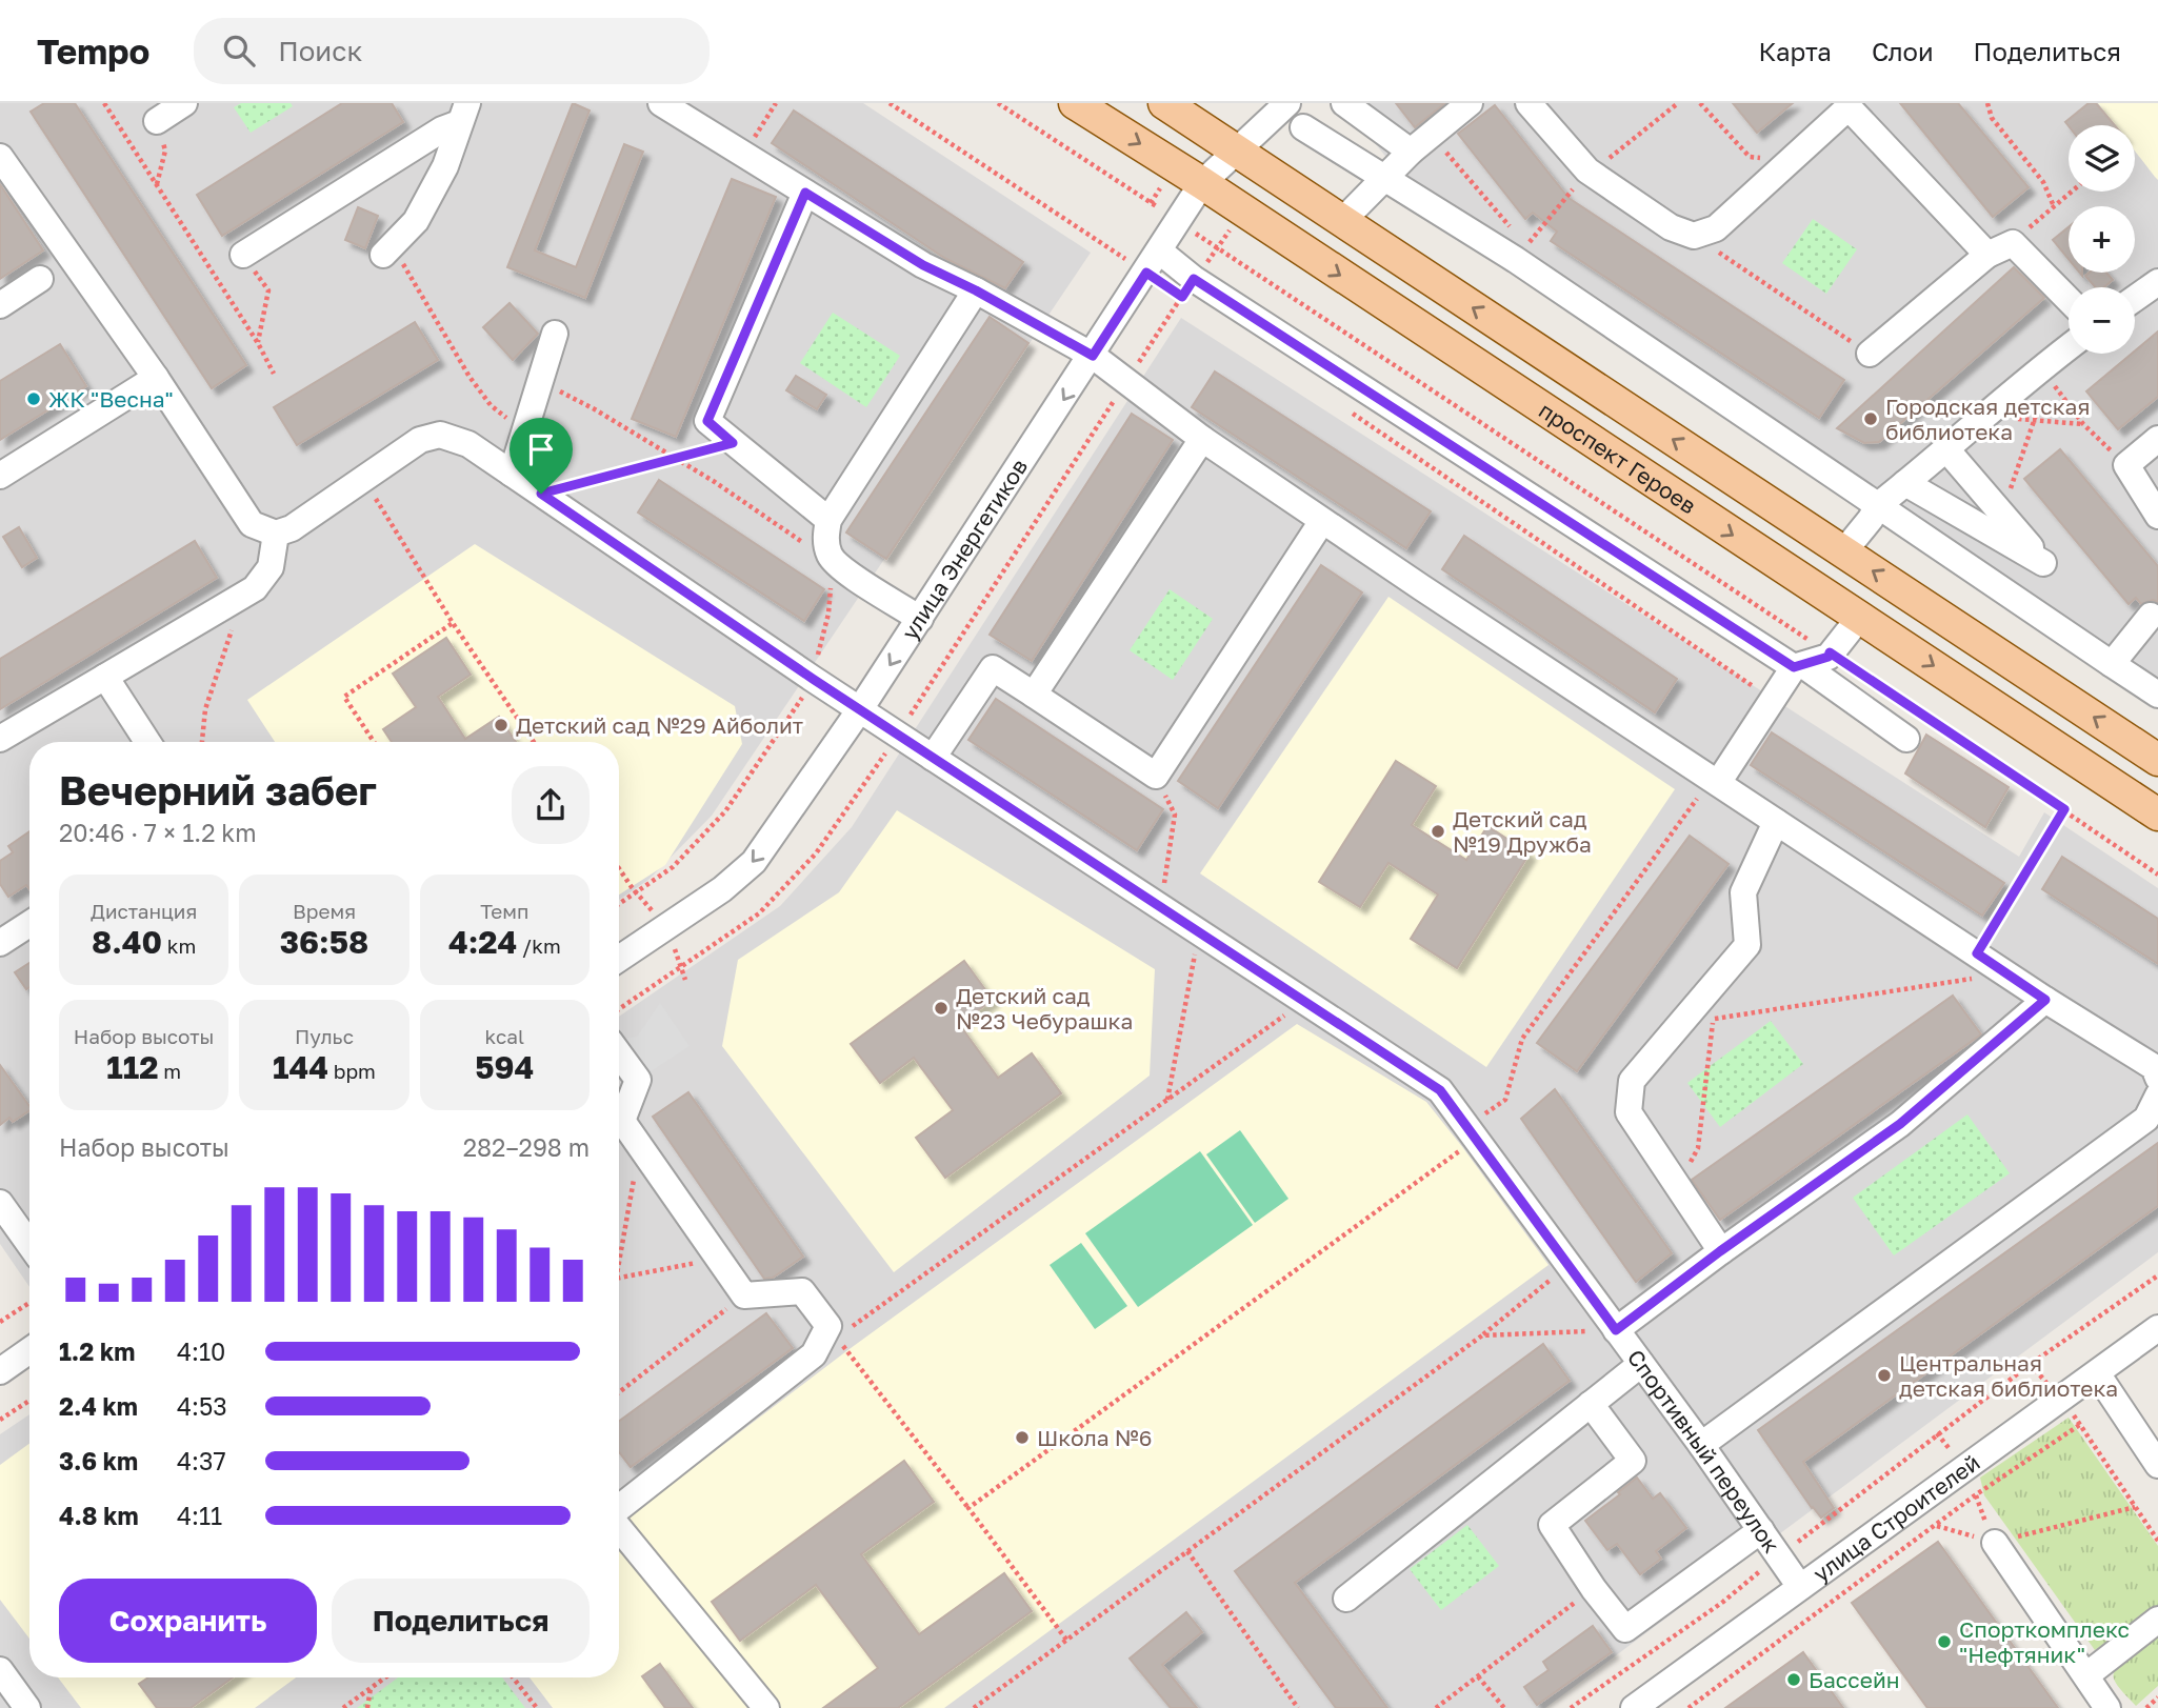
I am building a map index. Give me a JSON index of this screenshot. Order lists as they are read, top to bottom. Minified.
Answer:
{"streets":{"main road":["проспект Героев"],"street":["улица Энергетиков","Спортивный переулок","улица Строителей"]},"crossings":[["проспект Героев","улица Энергетиков"],["улица Энергетиков","Спортивный переулок"],["Спортивный переулок","улица Строителей"]],"places":["ЖК \"Весна\"","Городская детская библиотека","Детский сад №29 Айболит","Детский сад №19 Дружба","Детский сад №23 Чебурашка","Центральная детская библиотека","Школа №6","Спорткомплекс \"Нефтяник\"","Бассейн"],"page":{"header":"Tempo","search":"Поиск","nav":["Карта","Слои","Поделиться"],"map_buttons":["+","−"],"heading":["Вечерний забег","20:46 · 7 × 1.2 km"],"stats":[["Дистанция","8.40 km"],["Время","36:58"],["Темп","4:24 /km"],["Набор высоты","112 m"],["Пульс","144 bpm"],["kcal","594"]],"chart":["Набор высоты","282–298 m"],"list":[{"name":"1.2 km","note":"4:10"},{"name":"2.4 km","note":"4:53"},{"name":"3.6 km","note":"4:37"},{"name":"4.8 km","note":"4:11"}],"buttons":["Сохранить","Поделиться"]}}
